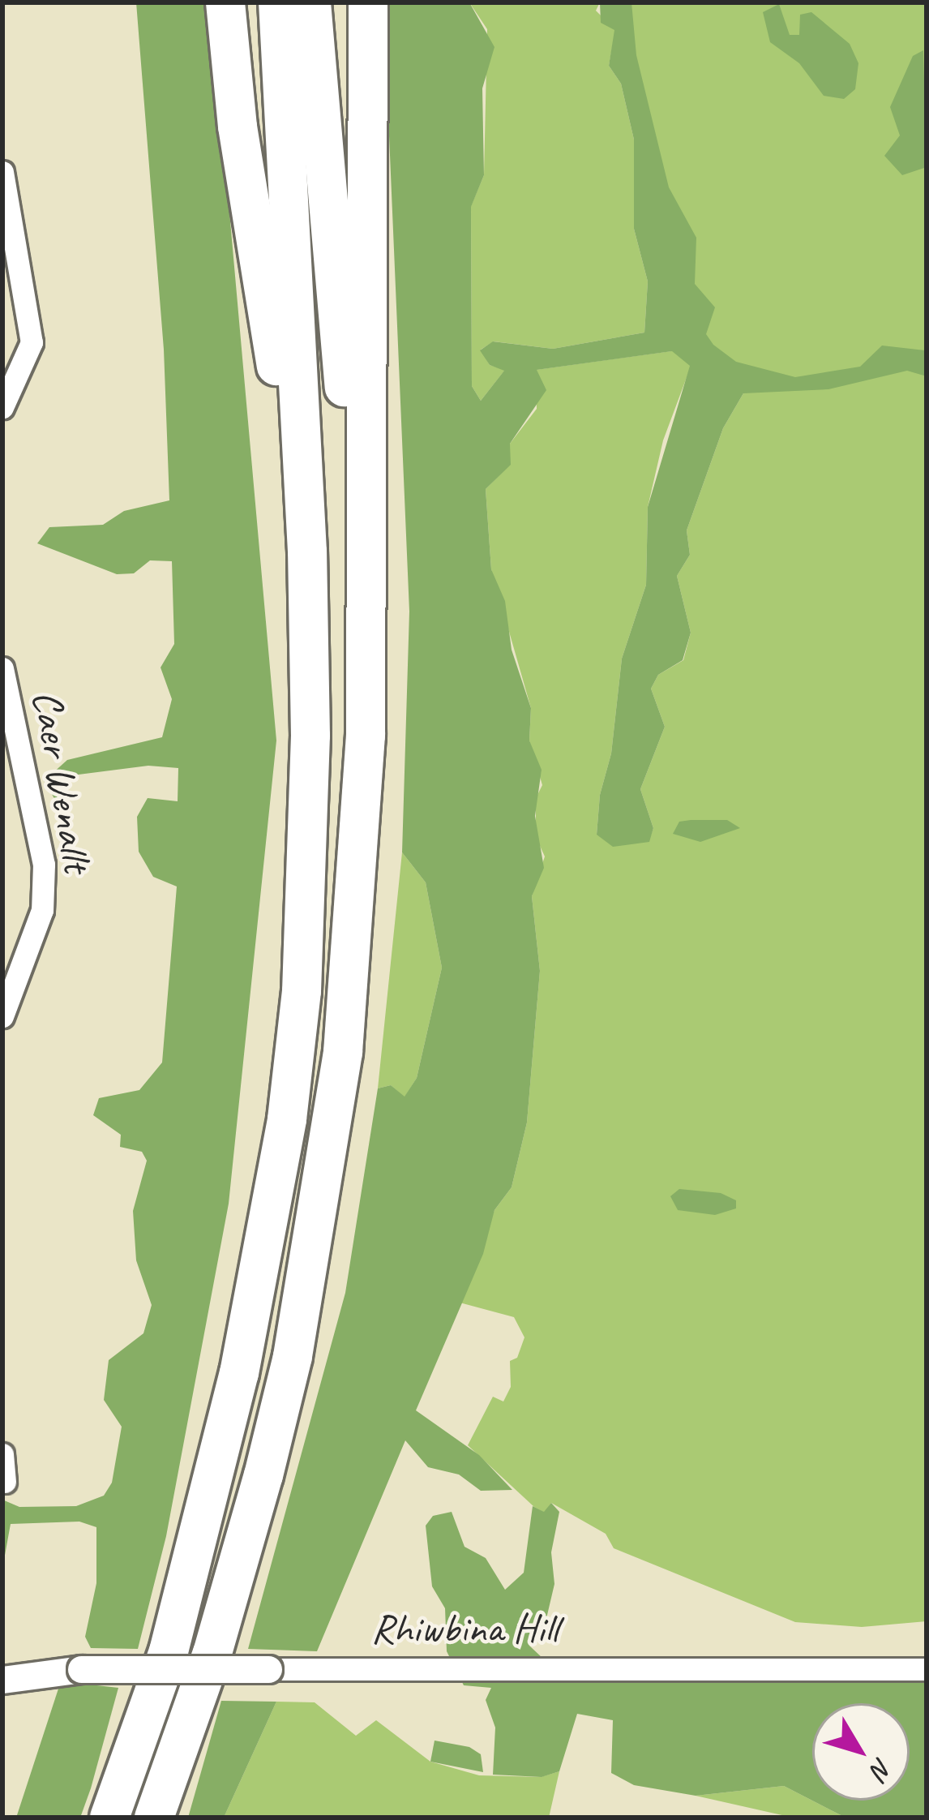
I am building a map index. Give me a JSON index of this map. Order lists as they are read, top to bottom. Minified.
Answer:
{"streets":{"street":["Caer Wenallt","Rhiwbina Hill"]},"north":"bottom right"}
